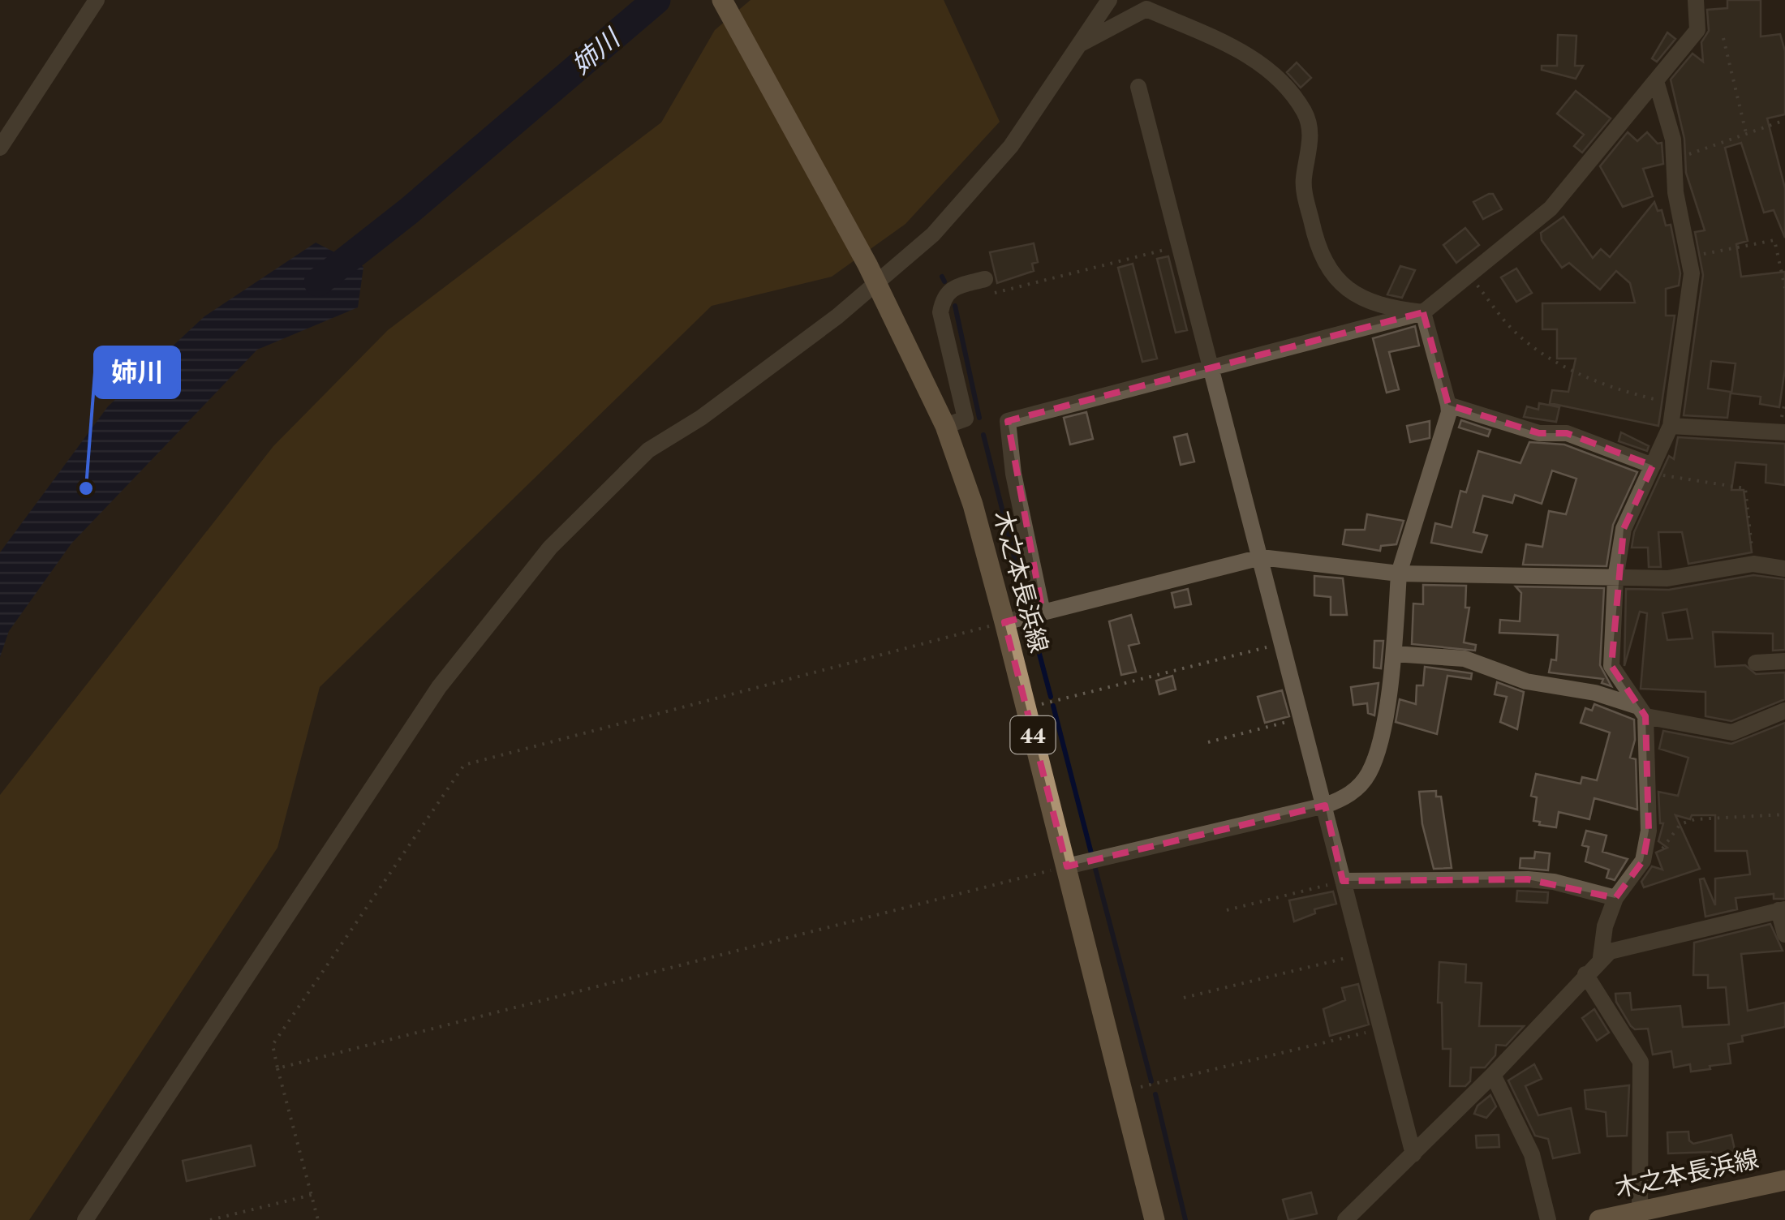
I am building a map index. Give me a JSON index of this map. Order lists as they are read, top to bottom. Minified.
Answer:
{"streets":{"main road":["木之本長浜線","44"]},"water":["姉川"],"places":["姉川"]}
